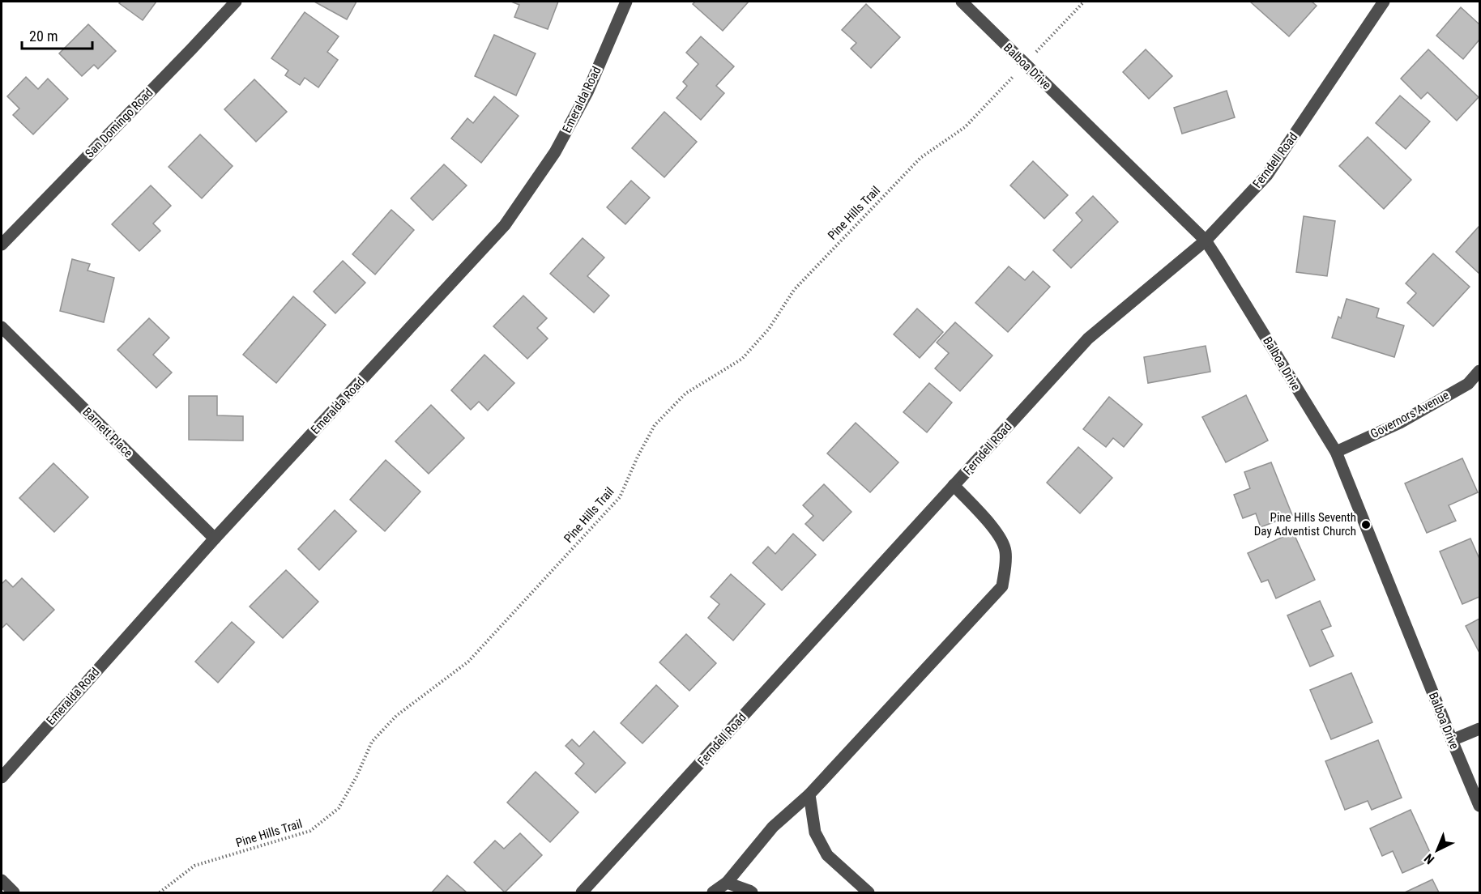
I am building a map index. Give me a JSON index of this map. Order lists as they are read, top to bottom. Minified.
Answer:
{"streets":{"street":["Balboa Drive","Emeralda Road","San Domingo Road","Ferndell Road","Governors Avenue","Barnett Place"],"path":["Pine Hills Trail"]},"crossings":[["Balboa Drive","Ferndell Road"],["Balboa Drive","Governors Avenue"],["Emeralda Road","Barnett Place"]],"places":["Pine Hills Seventh Day Adventist Church"],"scale_bar":"20 m","north":"bottom left"}
